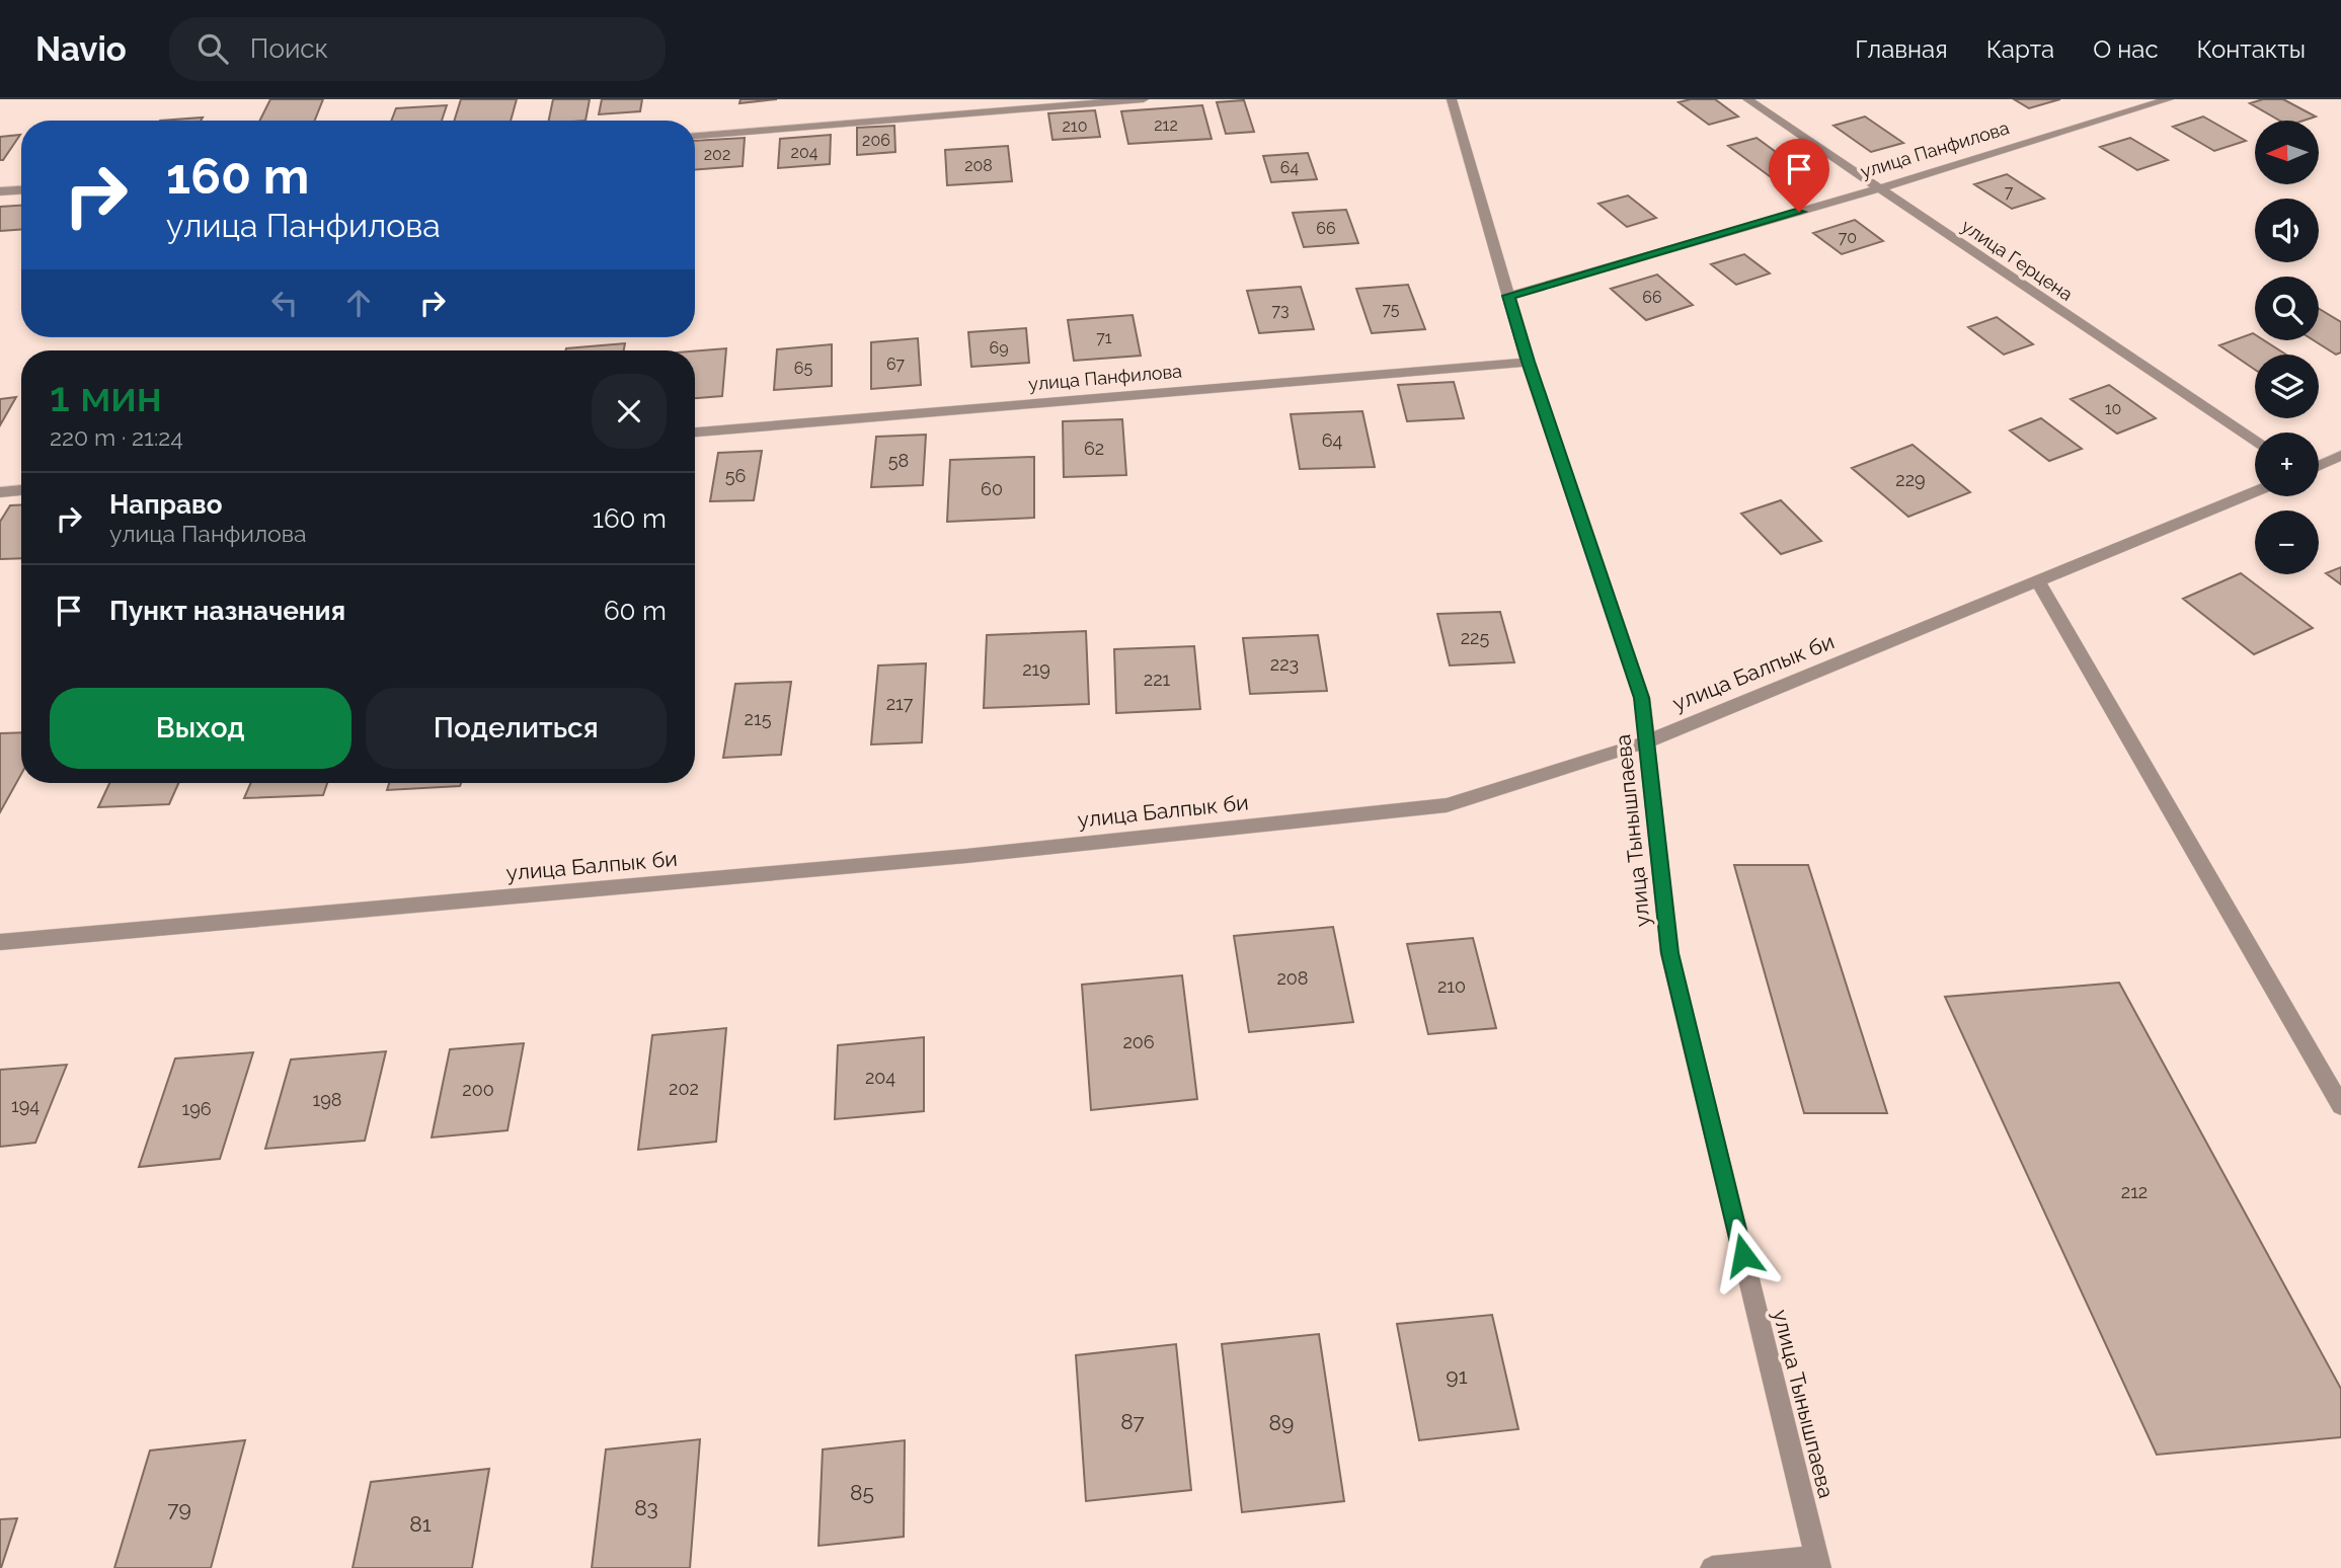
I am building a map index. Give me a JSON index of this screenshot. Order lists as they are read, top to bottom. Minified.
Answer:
{"streets":{"street":["улица Панфилова","улица Герцена","улица Балпык би","улица Тынышпаева"]},"crossings":[["улица Панфилова","улица Герцена"],["улица Панфилова","улица Тынышпаева"],["улица Балпык би","улица Тынышпаева"]],"house_numbers":["212","210","206","204","202","208","64","7","66","70","66","75","73","71","69","67","65","10","64","62","58","56","229","60","225","223","219","221","217","215","208","210","206","204","202","200","198","194","196","212","91","87","89","85","83","79","81"],"north":"left","page":{"header":"Navio","search":"Поиск","nav":["Главная","Карта","О нас","Контакты"],"map_buttons":["+","−"],"turn":["160 m","улица Панфилова"],"heading":["1 мин","220 m · 21:24"],"list":[{"name":"Направо","note":"улица Панфилова","value":"160 m"},{"name":"Пункт назначения","value":"60 m"}],"buttons":["Выход","Поделиться"]}}
